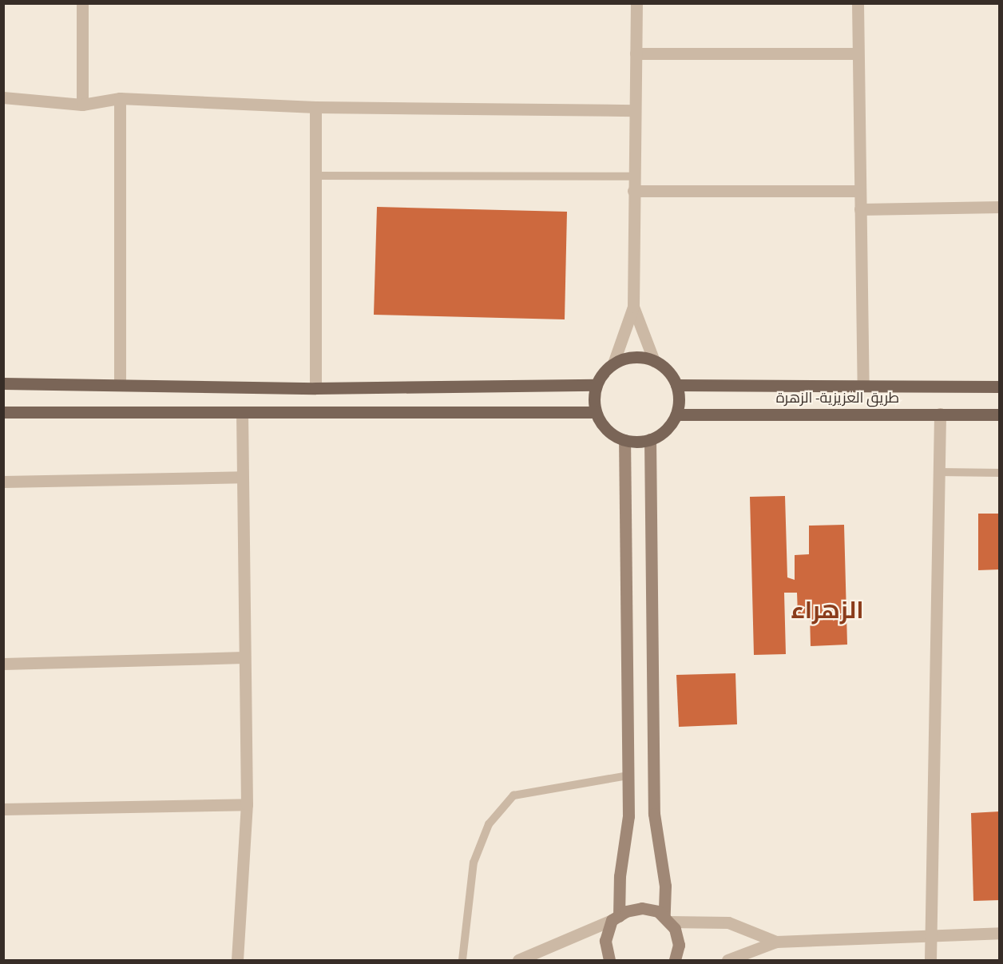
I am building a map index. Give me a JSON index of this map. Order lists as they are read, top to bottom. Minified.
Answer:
{"streets":{"main road":["طريق العزيزية- الزهرة"]},"districts":["الزهراء"]}
